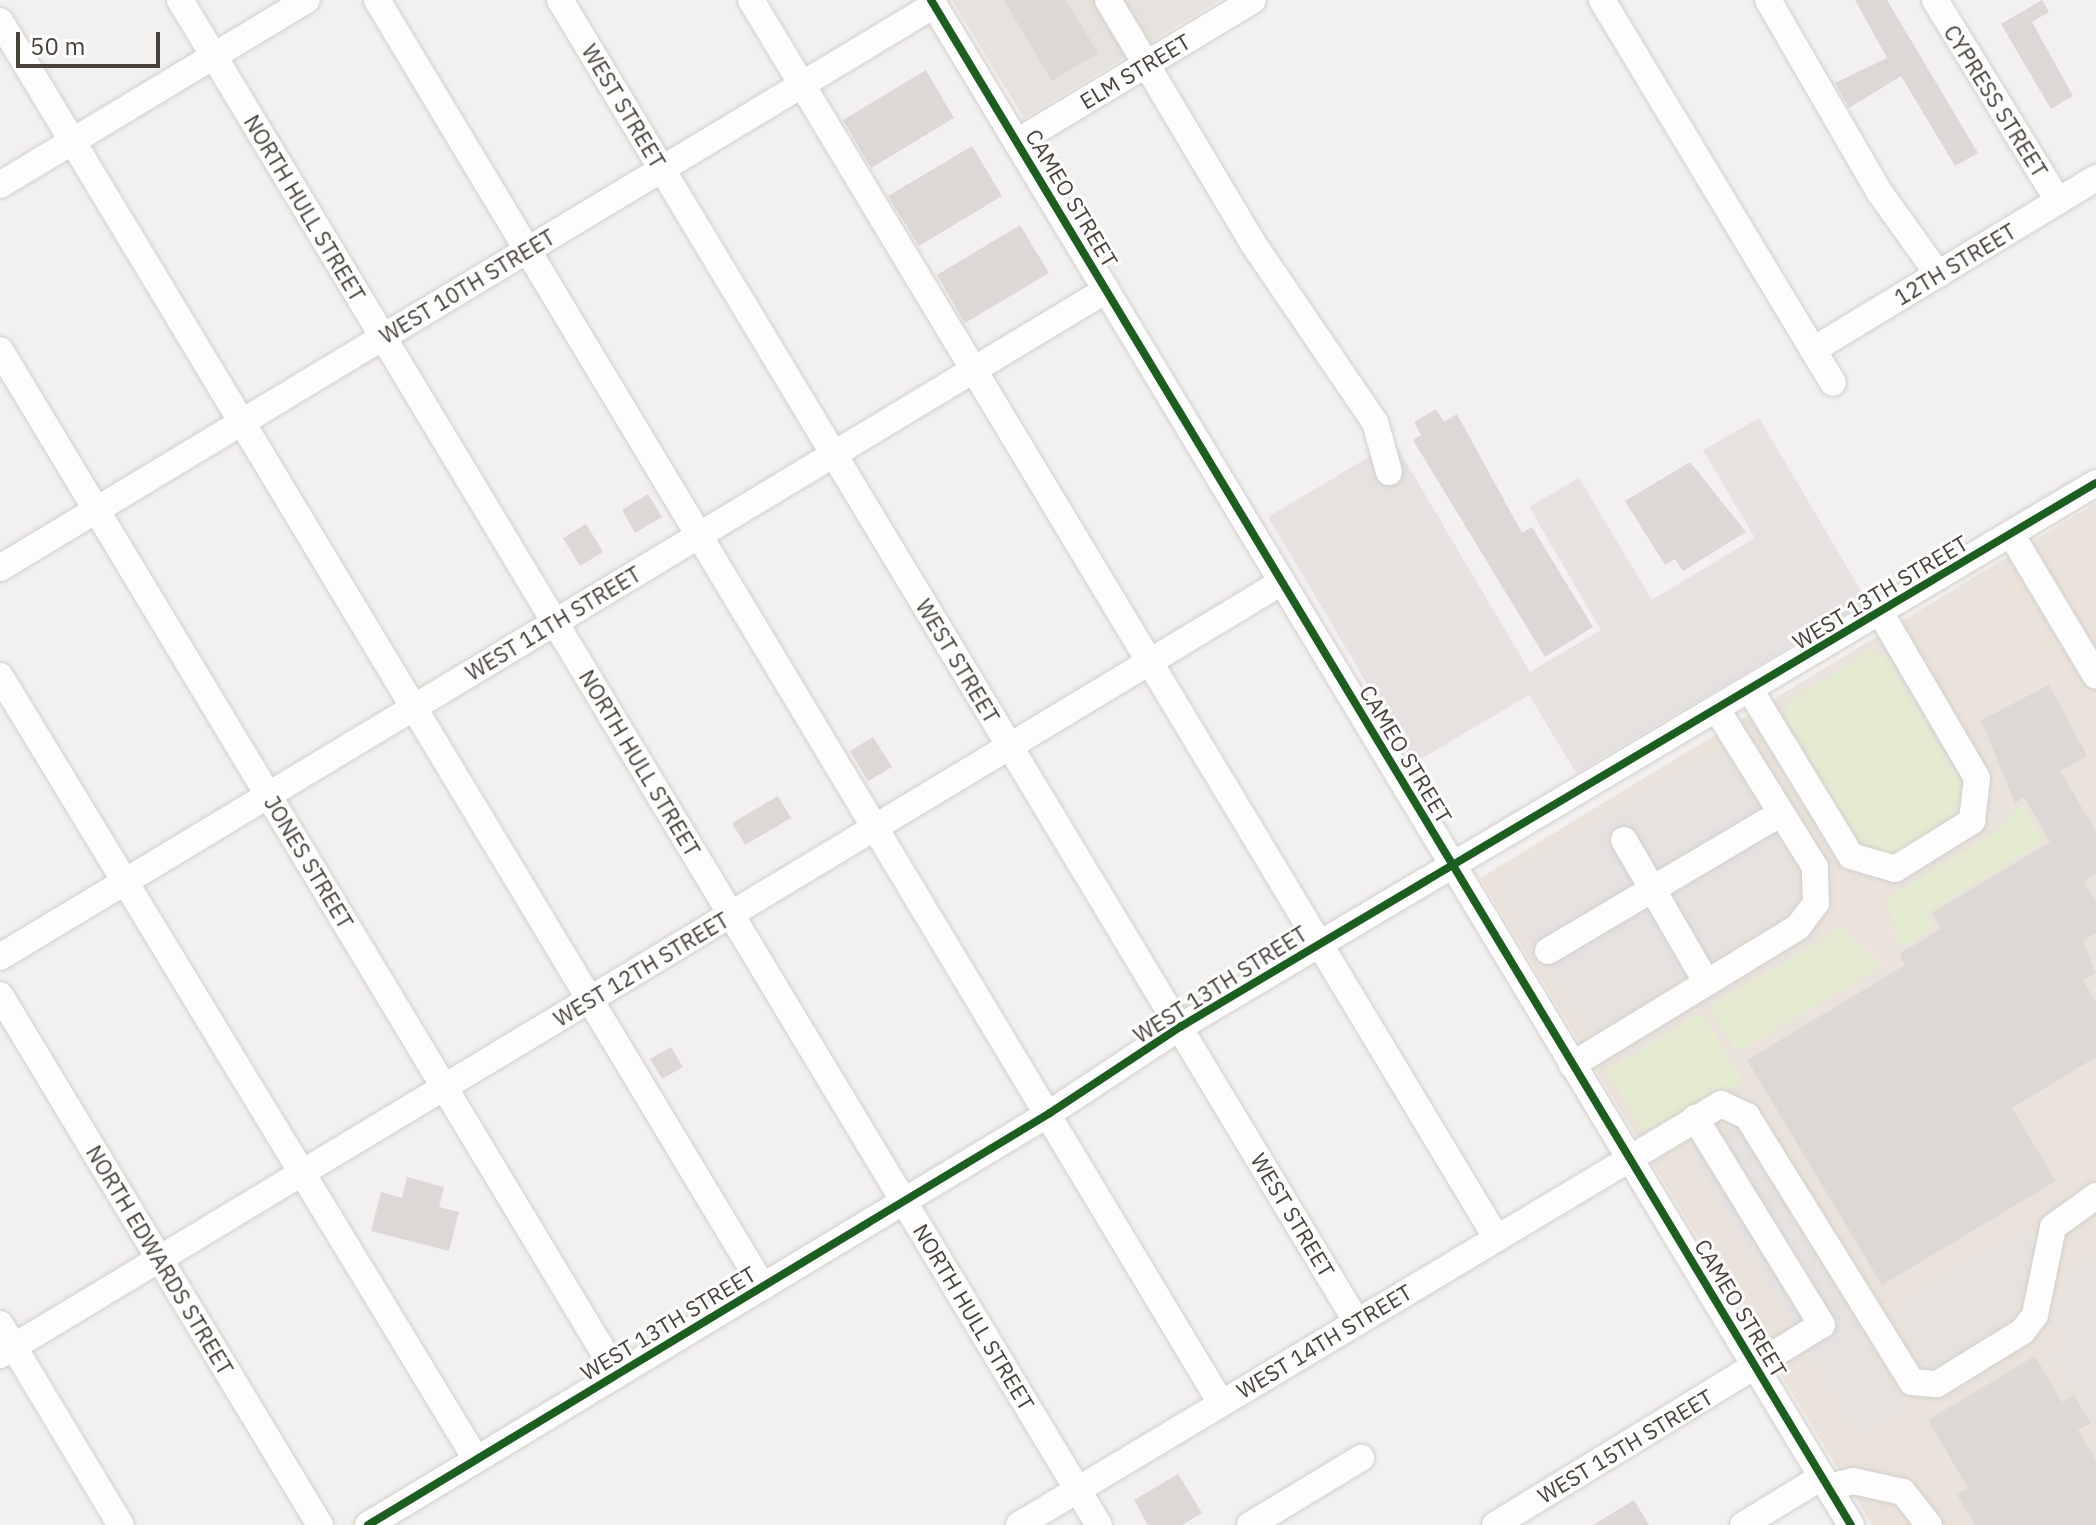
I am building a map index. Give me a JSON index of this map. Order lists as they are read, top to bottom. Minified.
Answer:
{"streets":{"street":["ELM STREET","CYPRESS STREET","WEST STREET","CAMEO STREET","NORTH HULL STREET","12TH STREET","WEST 10TH STREET","WEST 13TH STREET","WEST 11TH STREET","JONES STREET","WEST 12TH STREET","NORTH EDWARDS STREET","WEST 14TH STREET","WEST 15TH STREET"]},"crossings":[["ELM STREET","CAMEO STREET"],["CYPRESS STREET","12TH STREET"],["WEST STREET","WEST 10TH STREET"],["WEST STREET","WEST 13TH STREET"],["WEST STREET","WEST 11TH STREET"],["WEST STREET","WEST 12TH STREET"],["WEST STREET","WEST 14TH STREET"],["CAMEO STREET","WEST 10TH STREET"],["CAMEO STREET","WEST 13TH STREET"],["CAMEO STREET","WEST 11TH STREET"],["CAMEO STREET","WEST 12TH STREET"],["CAMEO STREET","WEST 14TH STREET"],["CAMEO STREET","WEST 15TH STREET"],["NORTH HULL STREET","WEST 10TH STREET"],["NORTH HULL STREET","WEST 13TH STREET"],["NORTH HULL STREET","WEST 11TH STREET"],["NORTH HULL STREET","WEST 12TH STREET"],["NORTH HULL STREET","WEST 14TH STREET"],["WEST 10TH STREET","JONES STREET"],["WEST 13TH STREET","JONES STREET"],["WEST 11TH STREET","JONES STREET"],["JONES STREET","WEST 12TH STREET"],["WEST 12TH STREET","NORTH EDWARDS STREET"],["WEST 14TH STREET","WEST 15TH STREET"]],"scale_bar":"50 m"}
